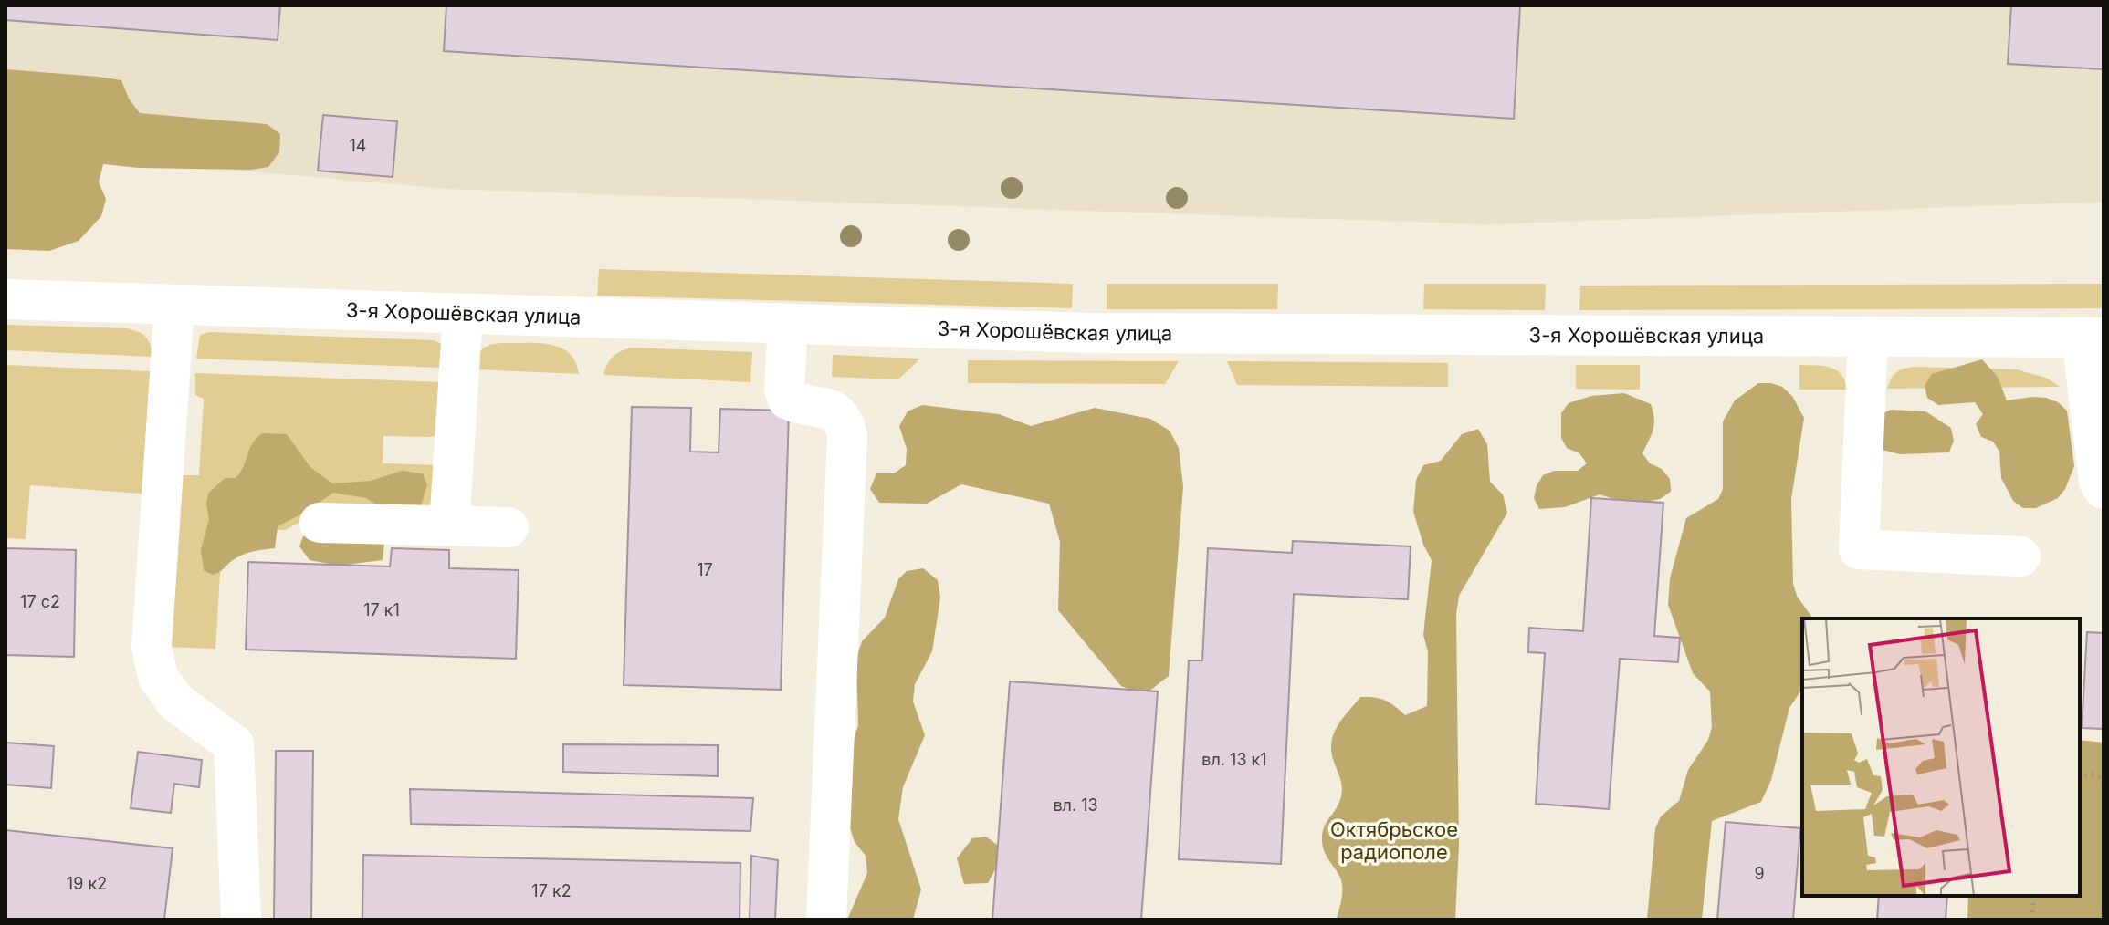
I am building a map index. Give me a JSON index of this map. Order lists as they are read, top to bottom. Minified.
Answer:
{"streets":{"street":["3-я Хорошёвская улица"]},"parks":["Октябрьское радиополе"],"house_numbers":["14","17","17 с2","17 к1","вл. 13 к1","вл. 13","9","19 к2","17 к2"]}
